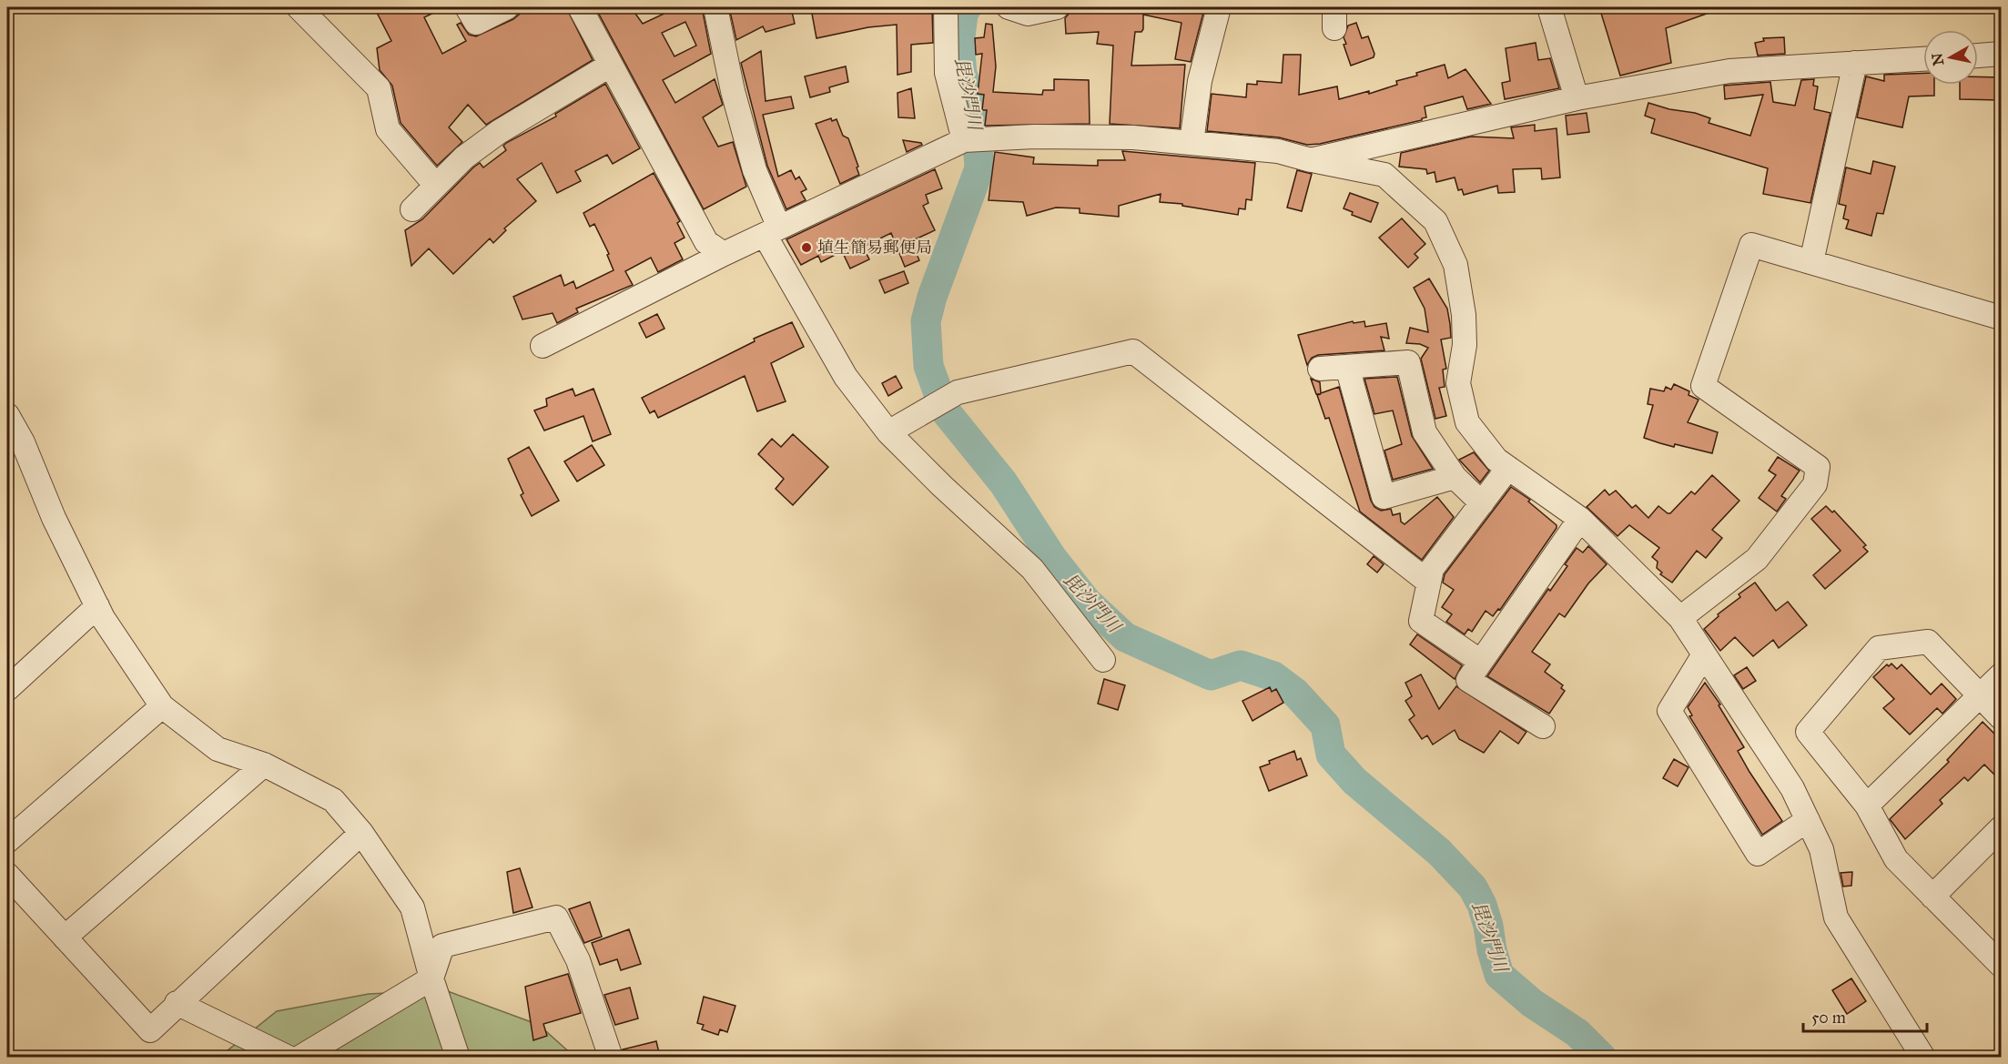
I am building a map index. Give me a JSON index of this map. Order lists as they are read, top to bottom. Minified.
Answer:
{"water":["毘沙門川"],"places":["埴生簡易郵便局"],"scale_bar":"50 m","north":"left"}
